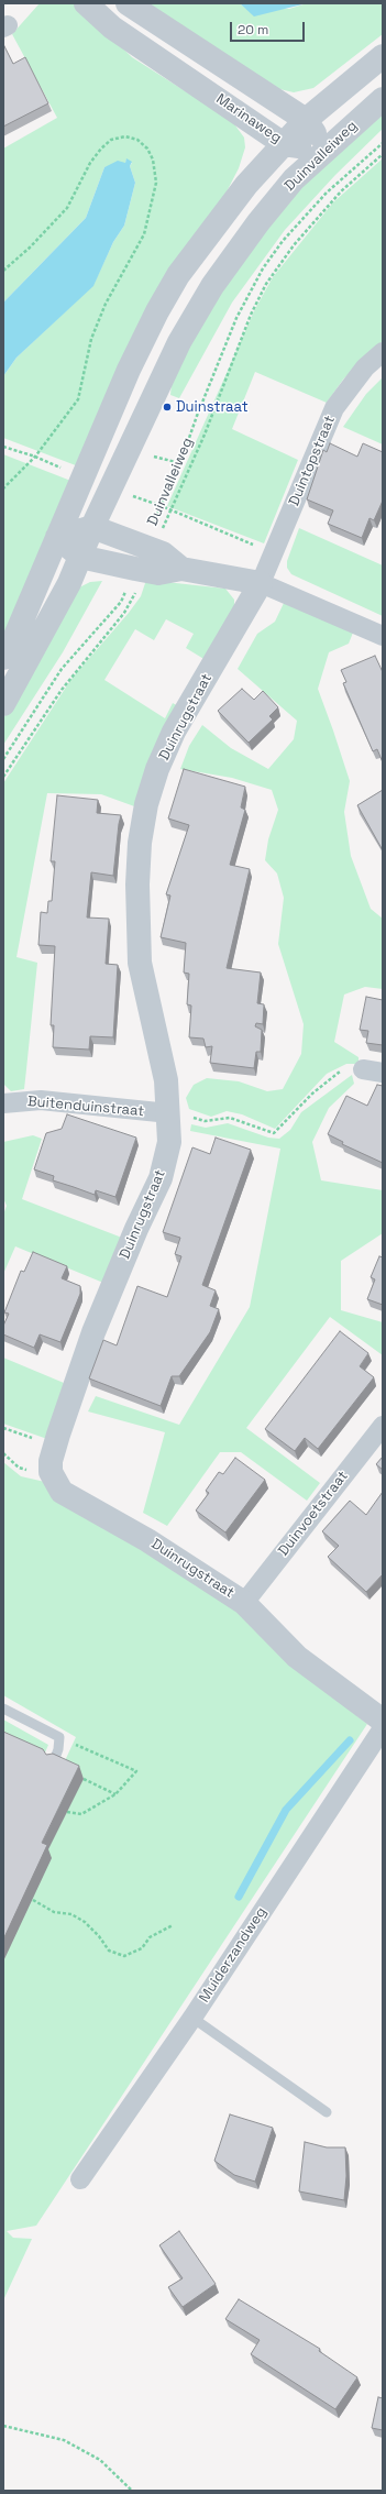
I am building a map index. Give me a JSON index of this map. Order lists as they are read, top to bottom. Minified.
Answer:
{"streets":{"street":["Marinaweg","Duinvalleiweg","Duintopstraat","Duinrugstraat","Buitenduinstraat","Duinvoetstraat","Muiderzandweg"]},"crossings":[["Marinaweg","Duinvalleiweg"],["Duintopstraat","Duinrugstraat"],["Duinrugstraat","Buitenduinstraat"],["Duinrugstraat","Duinvoetstraat"]],"places":["Duinstraat"],"scale_bar":"20 m"}
